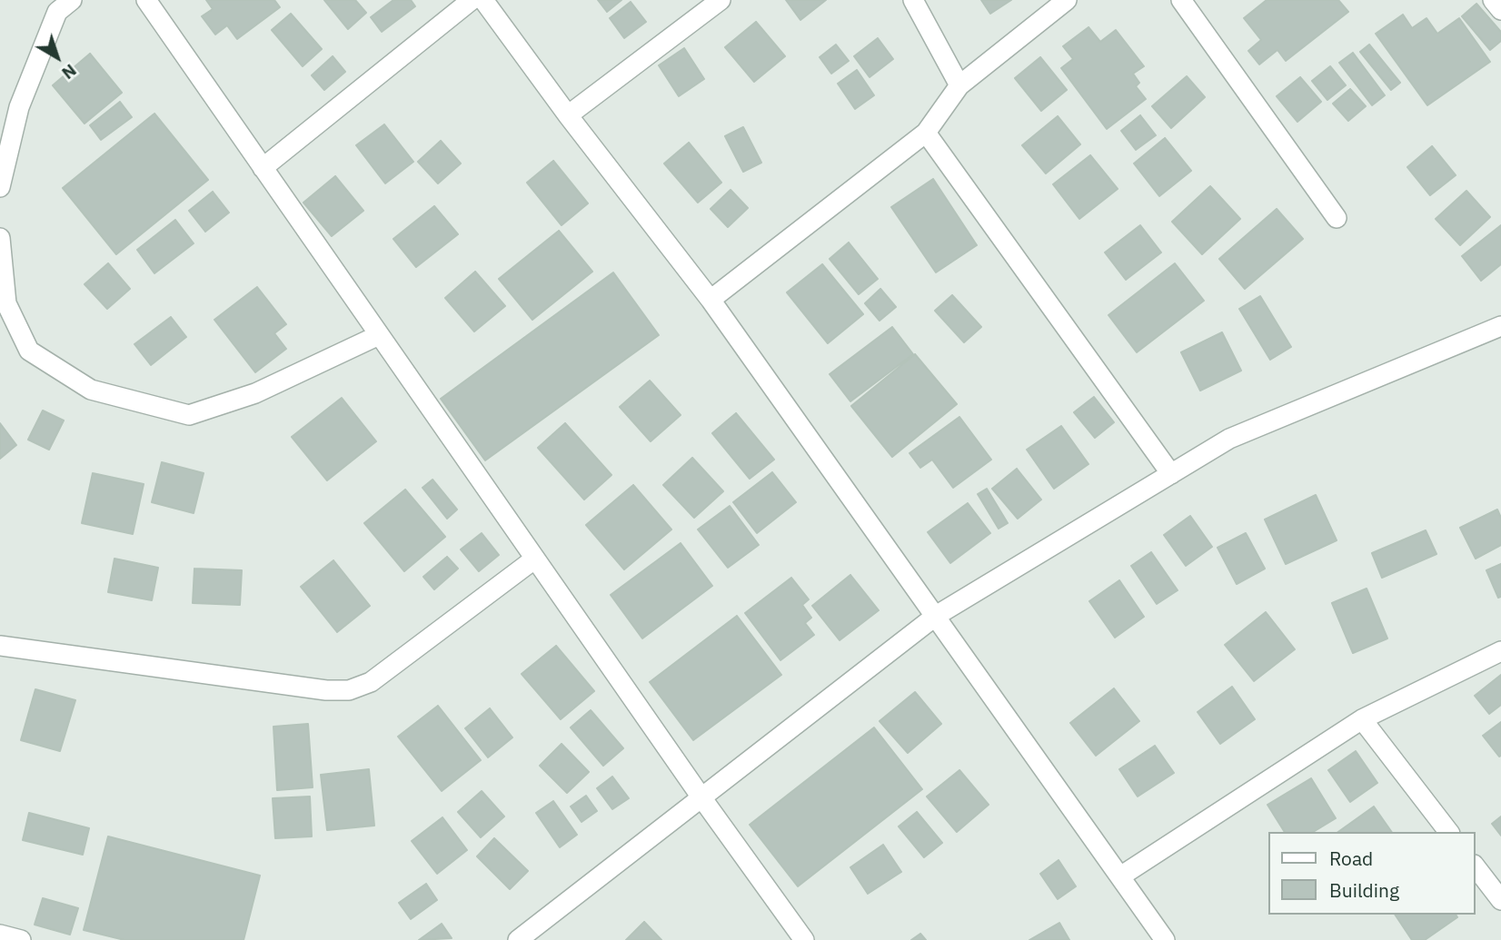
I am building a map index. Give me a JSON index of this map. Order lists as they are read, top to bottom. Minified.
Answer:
{"legend":["Road","Building"],"north":"bottom right"}
